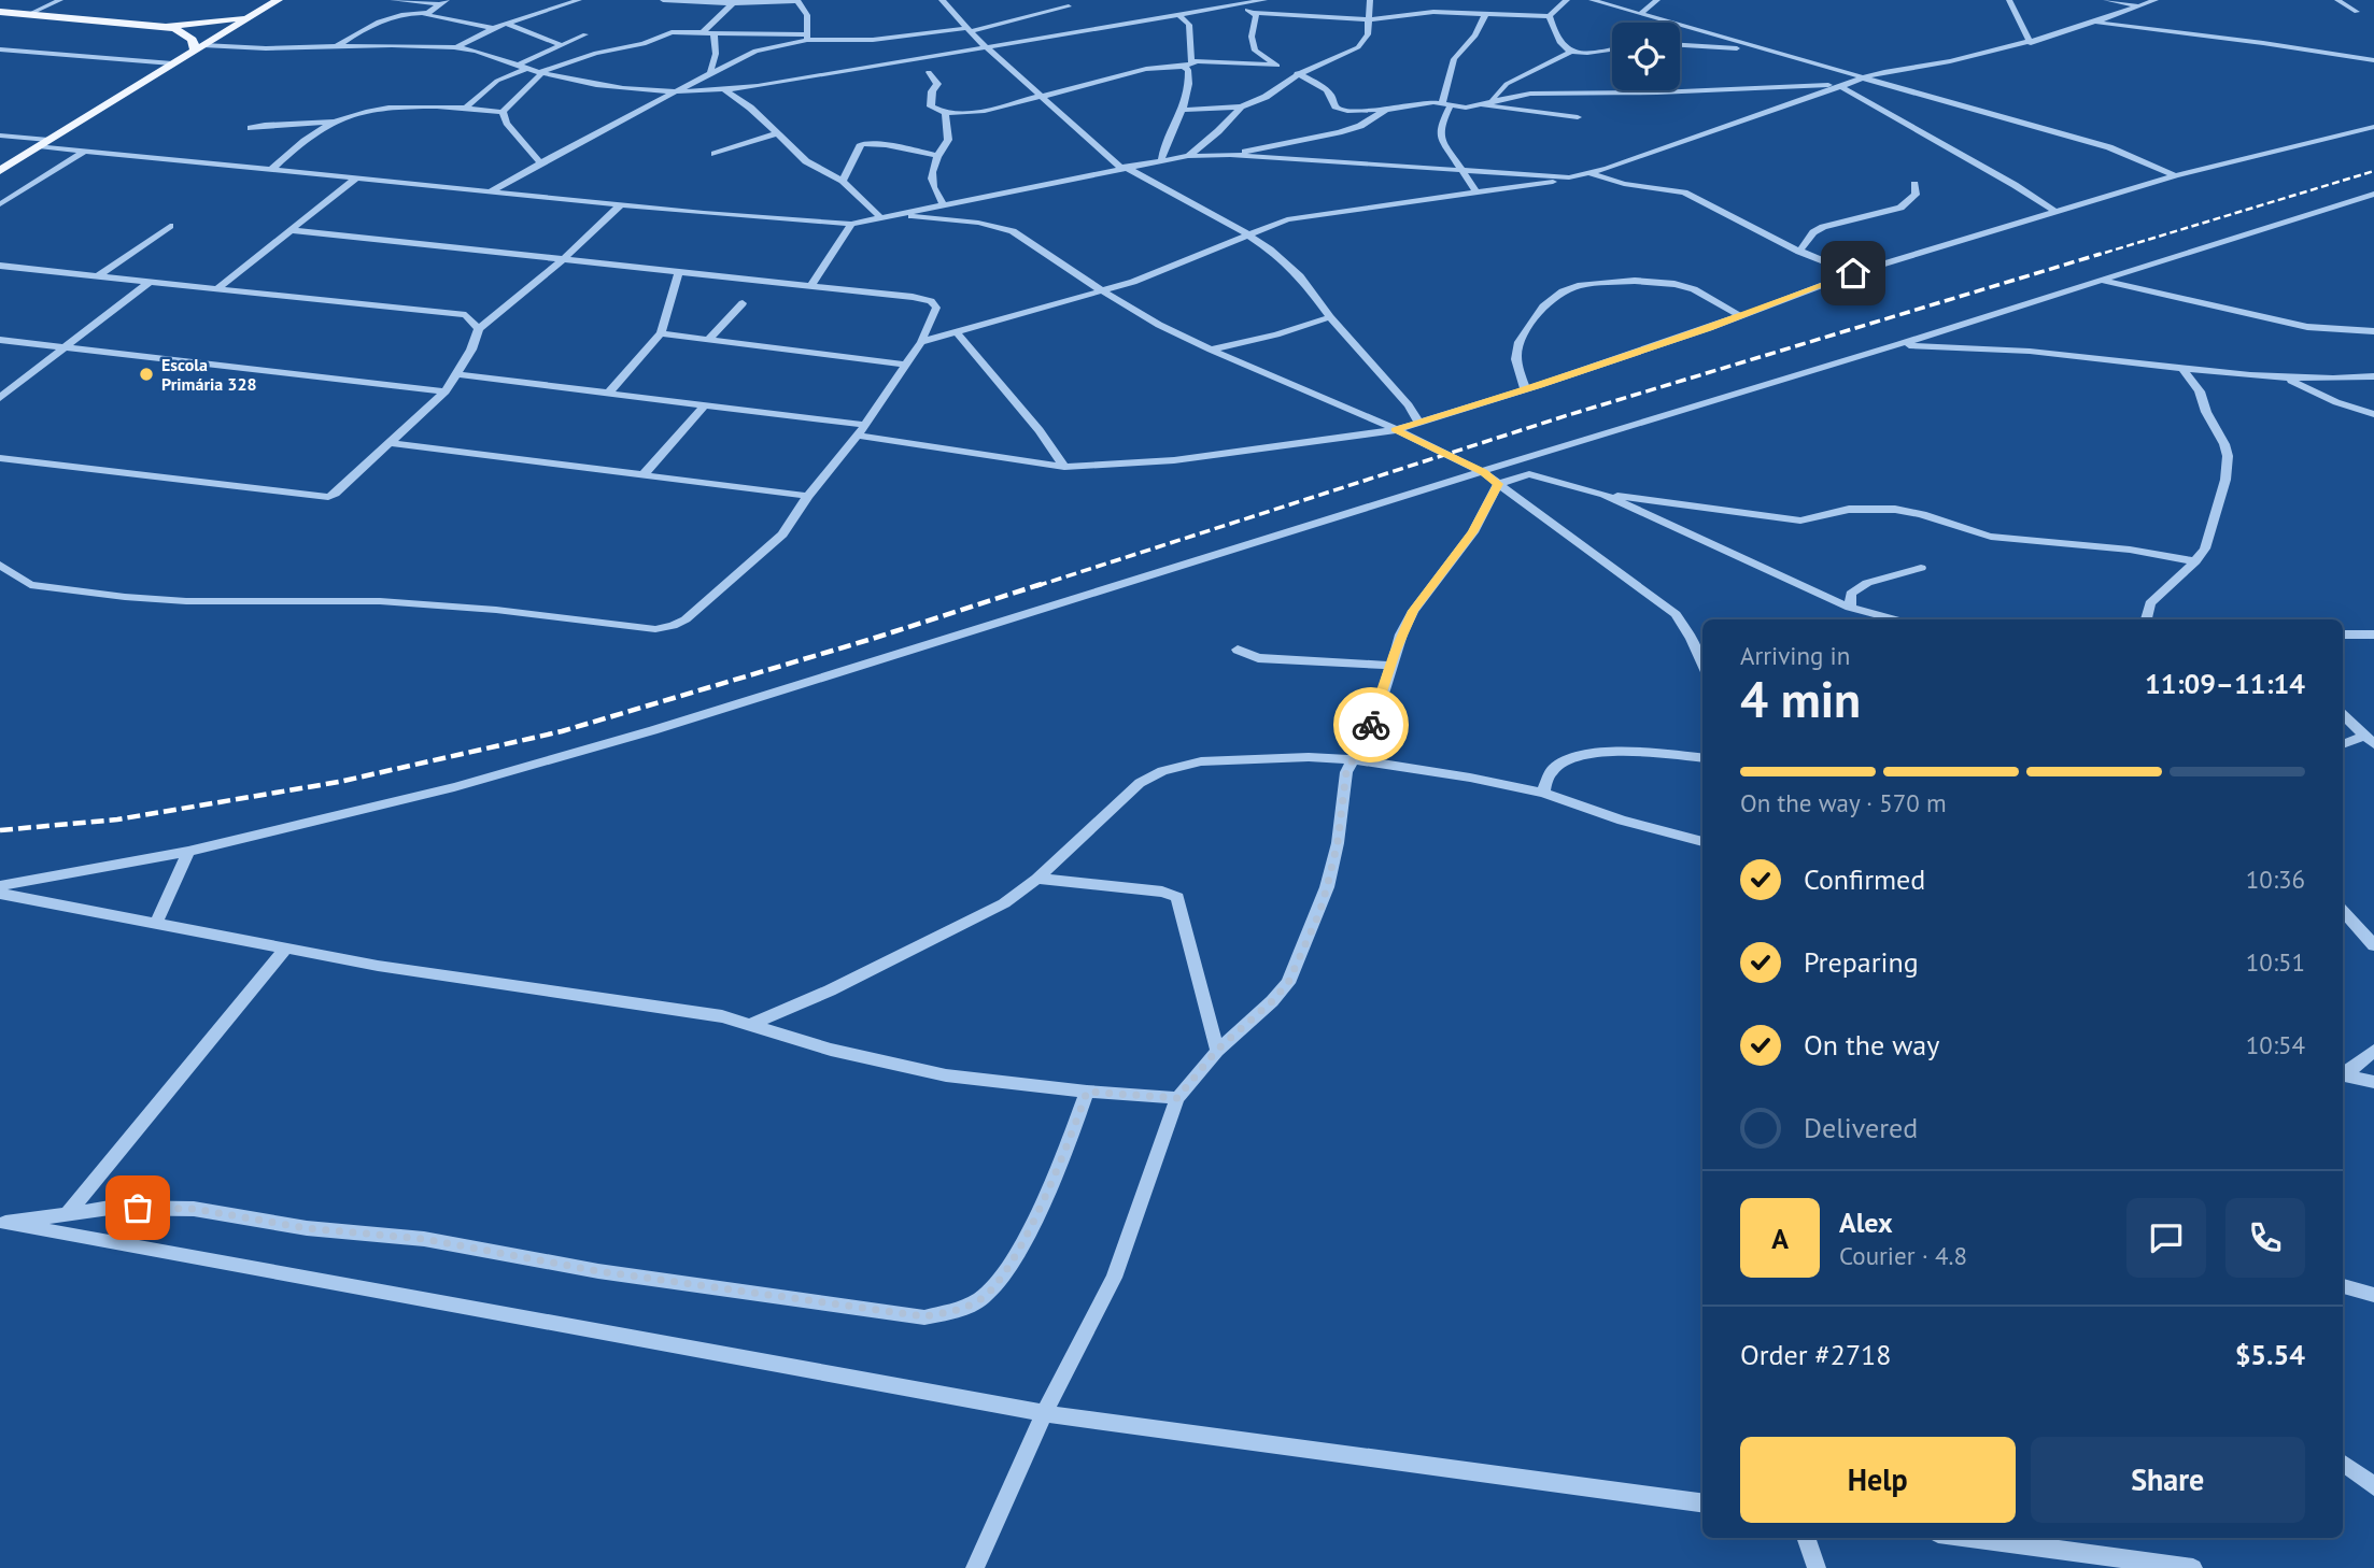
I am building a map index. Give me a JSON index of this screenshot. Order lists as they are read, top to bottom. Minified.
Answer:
{"places":["Escola Primária 328"],"page":{"heading":["4 min","Arriving in","11:09–11:14"],"panel":["Alex","Courier · 4.8","Order #2718","$5.54"],"bar":"On the way · 570 m","list":[["Confirmed","10:36"],["Preparing","10:51"],["On the way","10:54"],"Delivered"],"round":"A","buttons":["Help","Share"]}}
